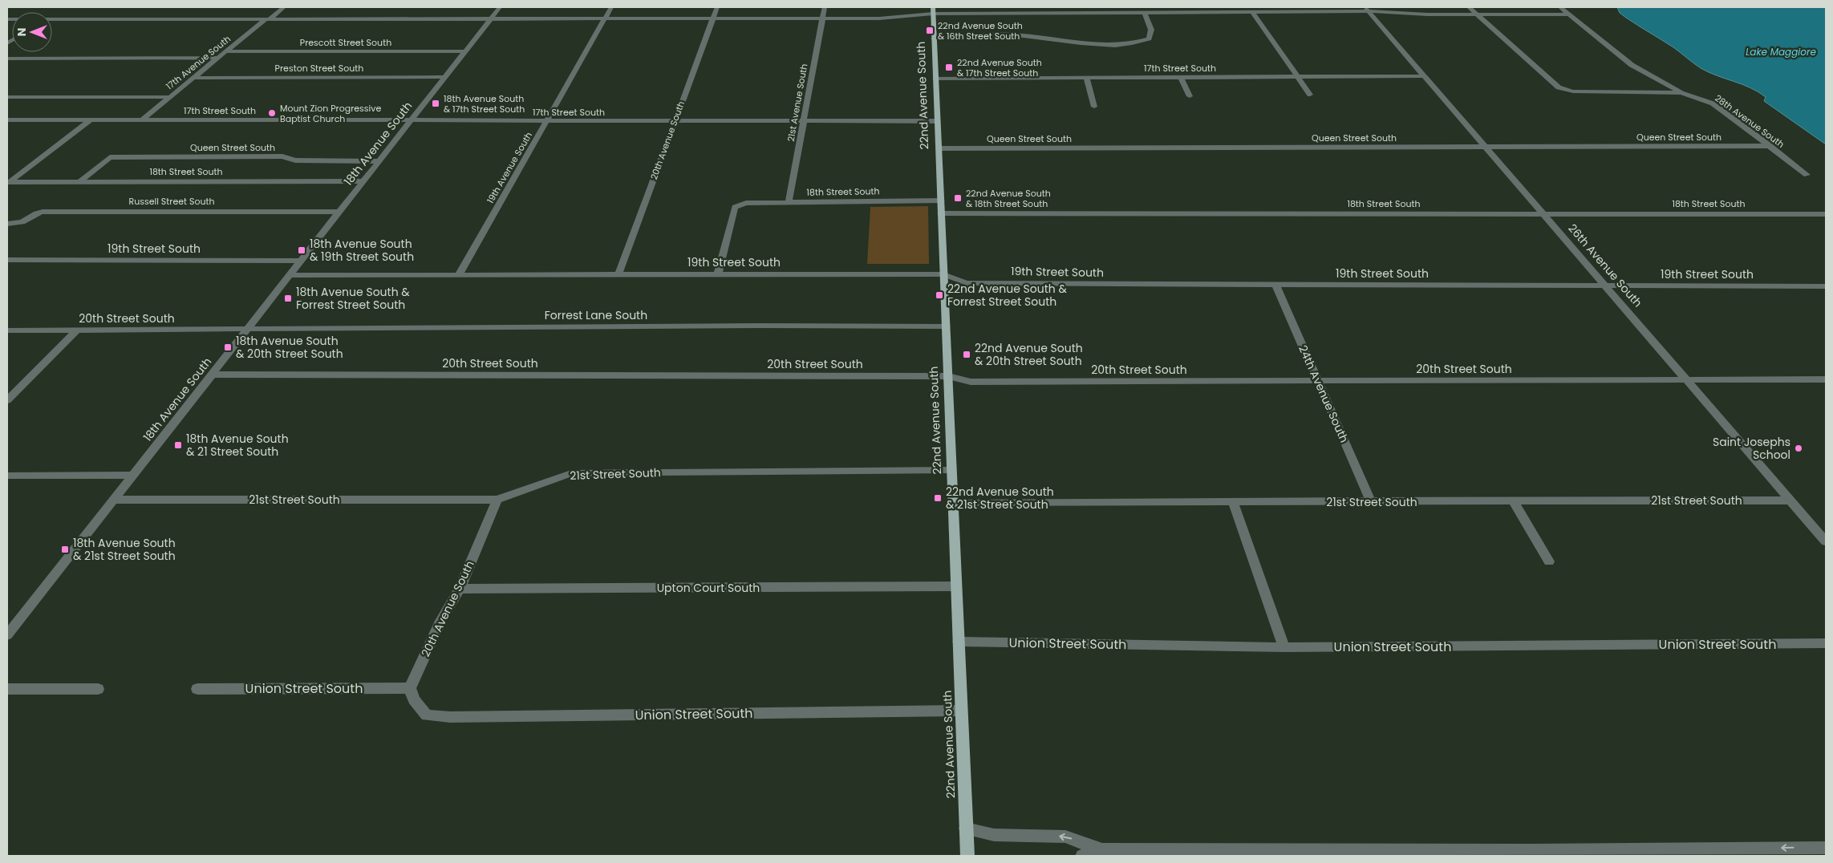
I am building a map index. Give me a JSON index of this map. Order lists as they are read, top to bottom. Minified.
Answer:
{"streets":{"main road":["22nd Avenue South"],"street":["Prescott Street South","17th Avenue South","Preston Street South","17th Street South","21st Avenue South","28th Avenue South","Queen Street South","20th Avenue South","18th Avenue South","19th Avenue South","18th Street South","Russell Street South","19th Street South","26th Avenue South","Forrest Lane South","20th Street South","24th Avenue South","21st Street South","Upton Court South","Union Street South"]},"crossings":[["Prescott Street South","17th Avenue South"],["Prescott Street South","18th Avenue South"],["17th Avenue South","Preston Street South"],["17th Avenue South","17th Street South"],["Preston Street South","18th Avenue South"],["17th Street South","22nd Avenue South"],["17th Street South","21st Avenue South"],["17th Street South","20th Avenue South"],["17th Street South","18th Avenue South"],["17th Street South","19th Avenue South"],["17th Street South","26th Avenue South"],["22nd Avenue South","Queen Street South"],["22nd Avenue South","18th Street South"],["22nd Avenue South","19th Street South"],["22nd Avenue South","Forrest Lane South"],["22nd Avenue South","20th Street South"],["22nd Avenue South","21st Street South"],["22nd Avenue South","Upton Court South"],["22nd Avenue South","Union Street South"],["21st Avenue South","18th Street South"],["28th Avenue South","Queen Street South"],["Queen Street South","18th Avenue South"],["Queen Street South","18th Street South"],["Queen Street South","26th Avenue South"],["20th Avenue South","19th Street South"],["20th Avenue South","21st Street South"],["20th Avenue South","Upton Court South"],["20th Avenue South","Union Street South"],["18th Avenue South","18th Street South"],["18th Avenue South","Russell Street South"],["18th Avenue South","19th Street South"],["18th Avenue South","Forrest Lane South"],["18th Avenue South","20th Street South"],["18th Avenue South","21st Street South"],["19th Avenue South","19th Street South"],["18th Street South","19th Street South"],["18th Street South","26th Avenue South"],["19th Street South","26th Avenue South"],["19th Street South","24th Avenue South"],["26th Avenue South","20th Street South"],["26th Avenue South","21st Street South"],["Forrest Lane South","20th Street South"],["20th Street South","24th Avenue South"],["24th Avenue South","21st Street South"]],"water":["Lake Maggiore"],"places":{"transit":["22nd Avenue South & 16th Street South","22nd Avenue South & 17th Street South","18th Avenue South & 17th Street South","22nd Avenue South & 18th Street South","18th Avenue South & 19th Street South","22nd Avenue South & Forrest Street South","18th Avenue South & Forrest Street South","18th Avenue South & 20th Street South","22nd Avenue South & 20th Street South","18th Avenue South & 21 Street South","22nd Avenue South & 21st Street South","18th Avenue South & 21st Street South"],"other":["Mount Zion Progressive Baptist Church","Saint Josephs School"]},"north":"left"}
